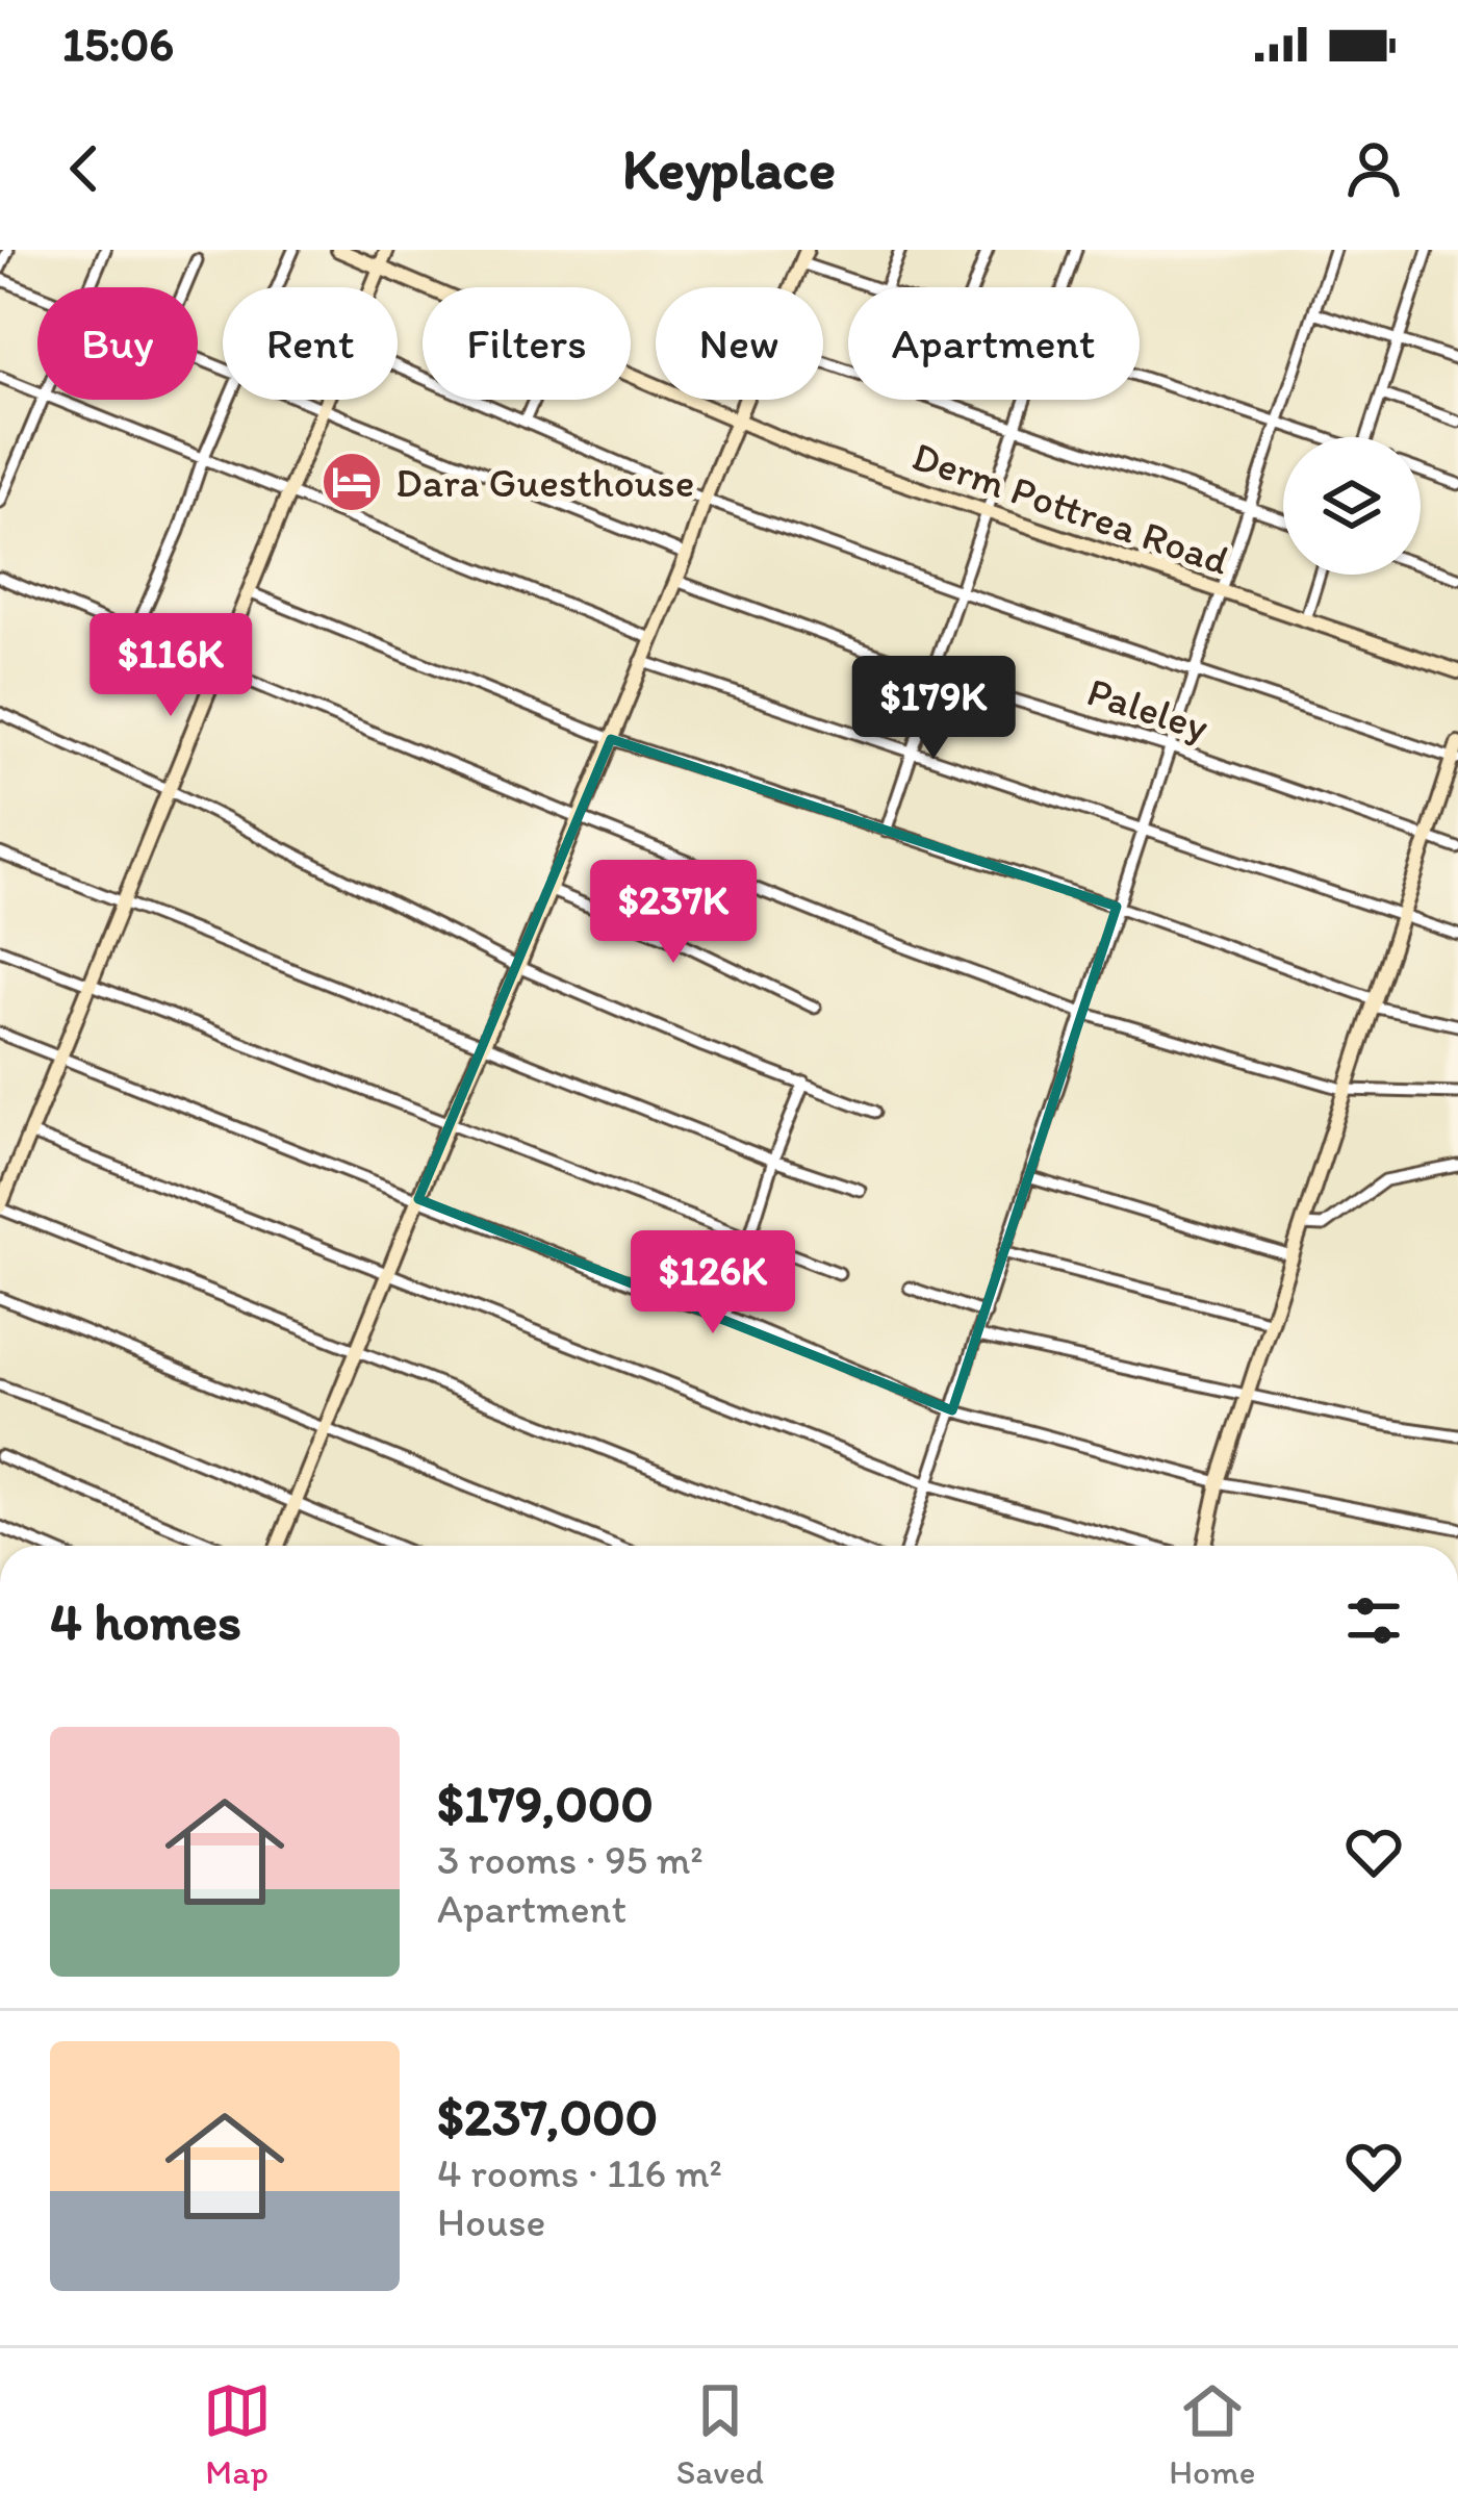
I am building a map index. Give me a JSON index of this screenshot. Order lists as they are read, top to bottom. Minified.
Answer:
{"streets":{"street":["Derm Pottrea Road","Paleley"]},"places":{"hotel":["Dara Guesthouse"]},"page":{"status":"15:06","header":"Keyplace","chip":["Buy","Rent","Filters","New","Apartment"],"price":["$116K","$179K","$237K","$126K"],"heading":"4 homes","list":[{"name":"$179,000","note":"3 rooms · 95 m² · Apartment"},{"name":"$237,000","note":"4 rooms · 116 m² · House"}],"tabs":["Map","Saved","Home"]}}
